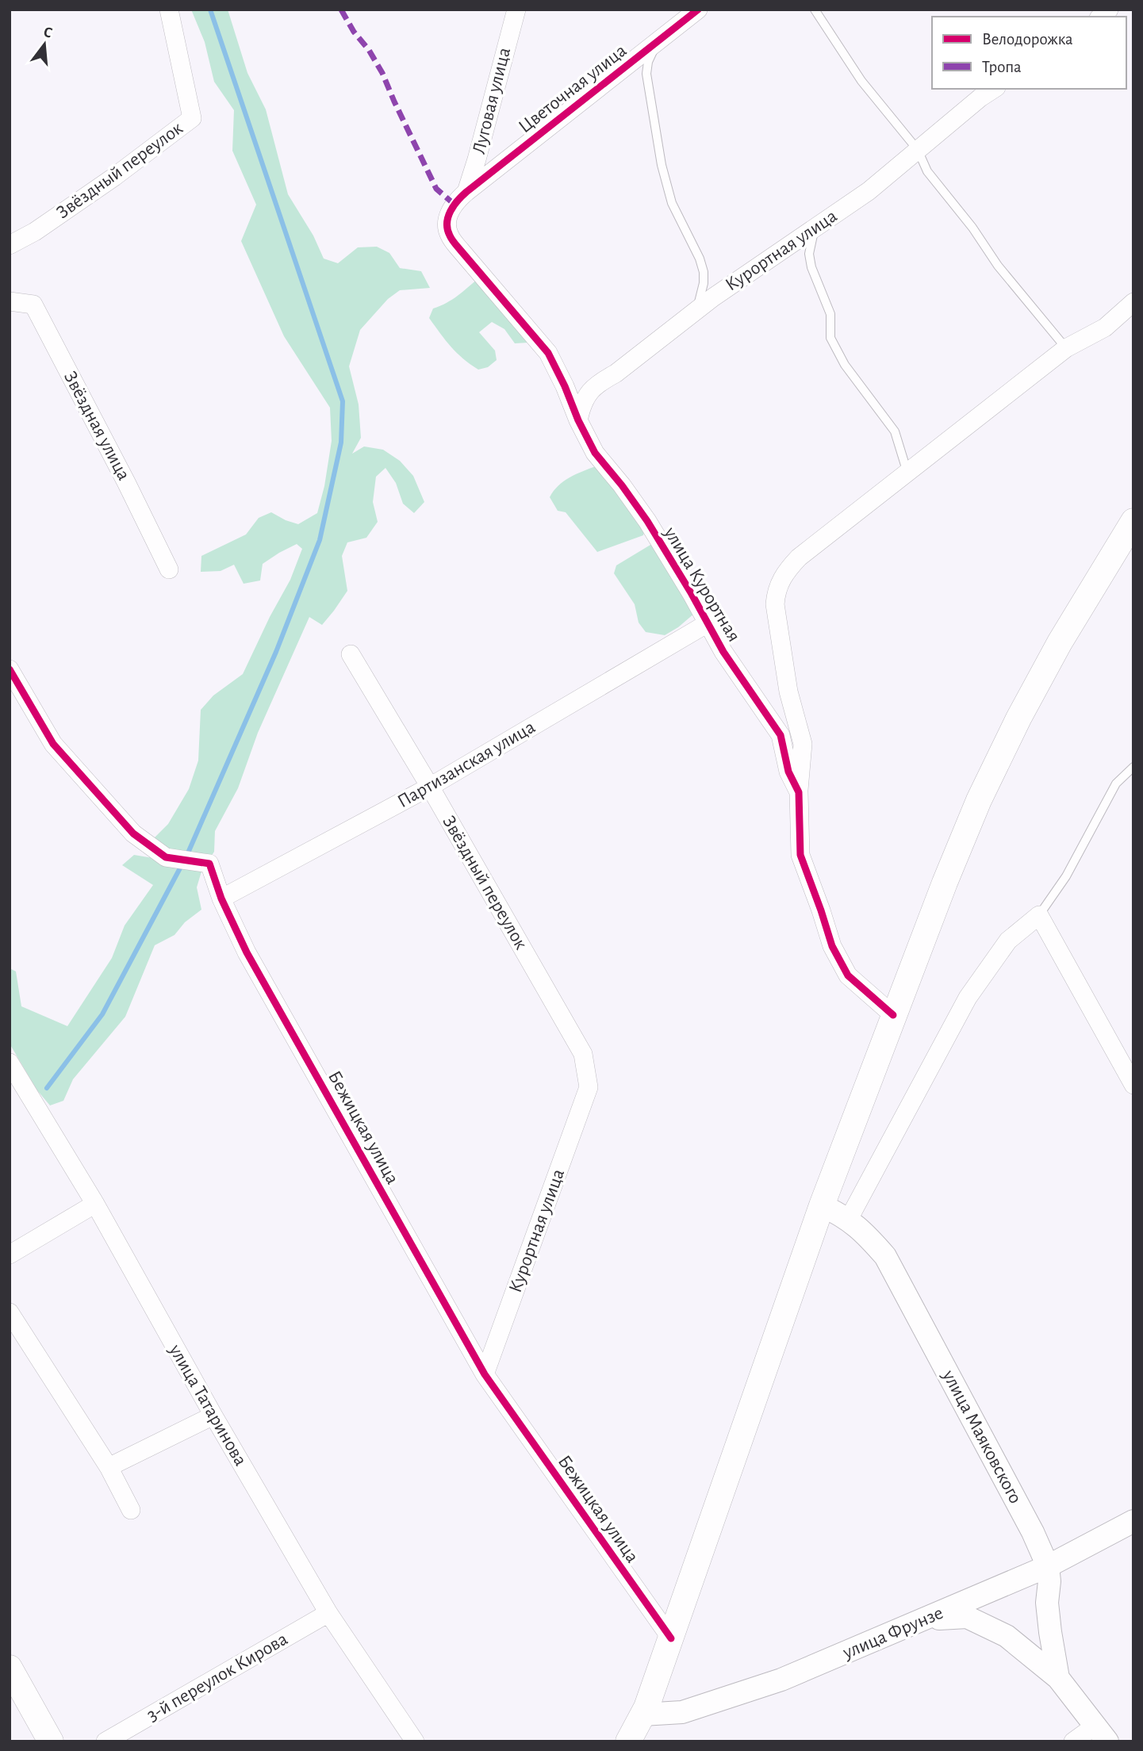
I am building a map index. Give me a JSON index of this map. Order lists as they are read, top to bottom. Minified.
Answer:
{"streets":{"street":["Цветочная улица","Луговая улица","Звёздный переулок","Курортная улица","Звёздная улица","улица Курортная","Партизанская улица","Бежицкая улица","улица Татаринова","улица Маяковского","улица Фрунзе","3-й переулок Кирова"]},"crossings":[["Цветочная улица","Луговая улица"],["Цветочная улица","улица Курортная"],["Луговая улица","улица Курортная"],["Звёздный переулок","Курортная улица"],["Звёздный переулок","Партизанская улица"],["Курортная улица","улица Курортная"],["Курортная улица","Бежицкая улица"],["улица Курортная","Партизанская улица"],["Партизанская улица","Бежицкая улица"],["улица Татаринова","3-й переулок Кирова"],["улица Маяковского","улица Фрунзе"]],"legend":["Велодорожка","Тропа"],"north":"top"}
